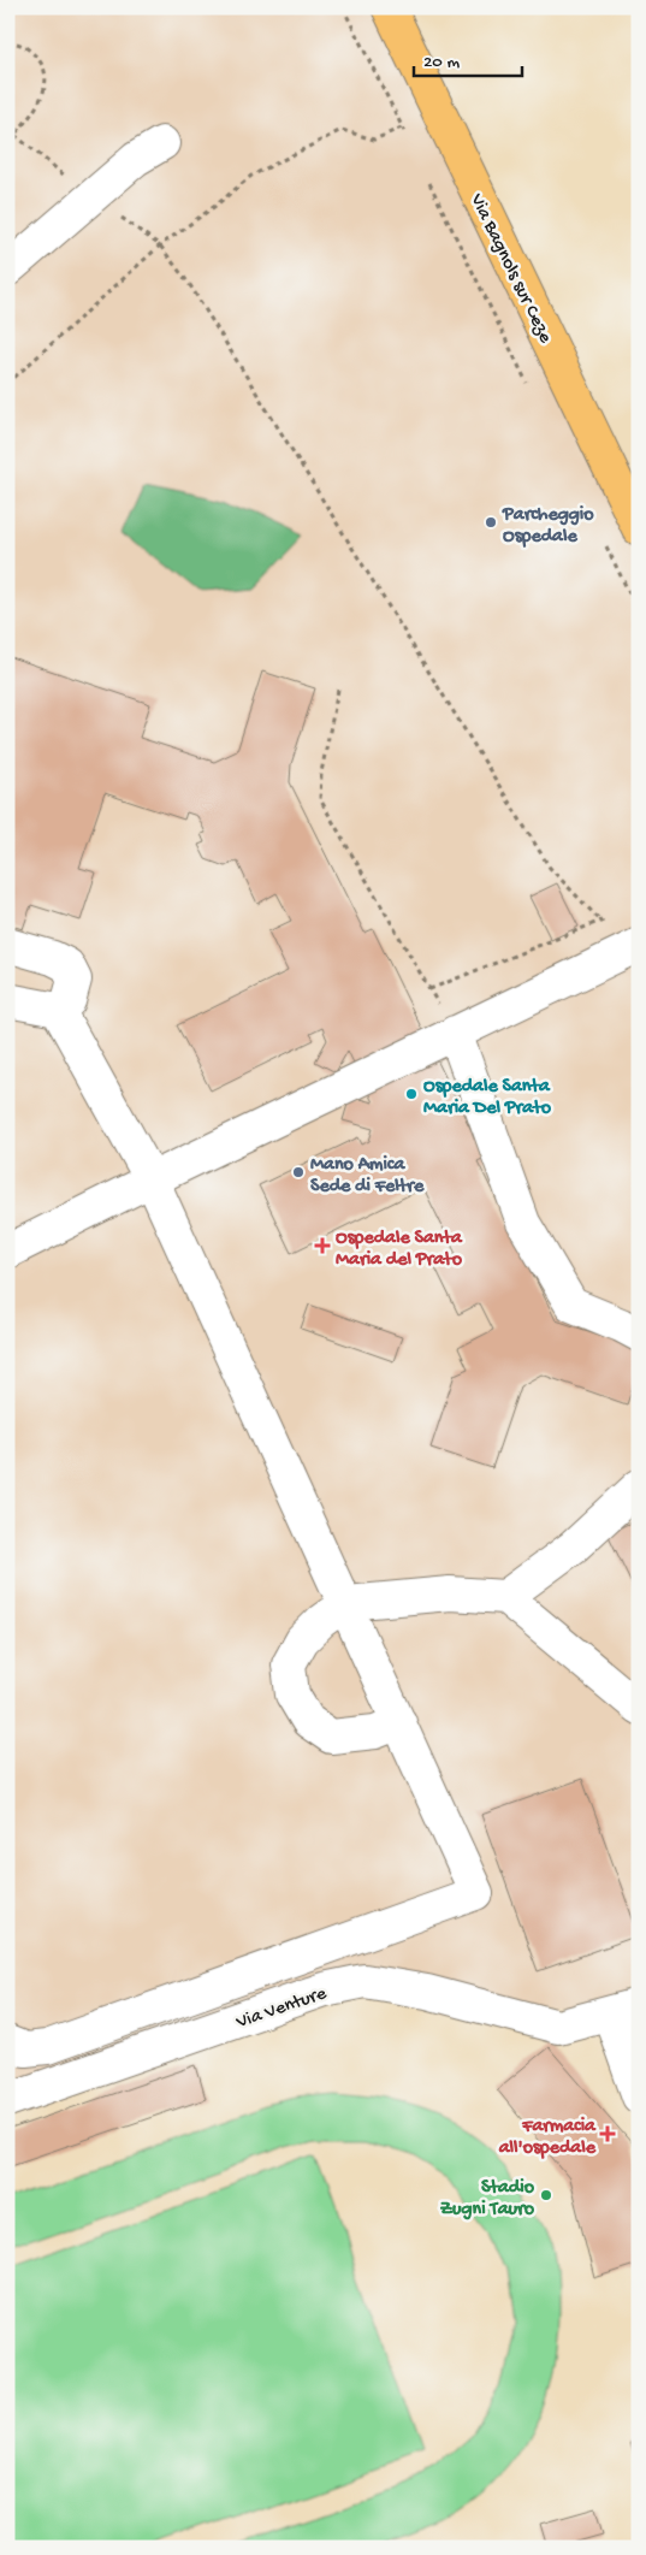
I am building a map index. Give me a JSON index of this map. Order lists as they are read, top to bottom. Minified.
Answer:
{"streets":{"main road":["Via Bagnols sur Ceze"],"street":["Via Venture"]},"places":{"other":["Parcheggio Ospedale","Ospedale Santa Maria Del Prato","Mano Amica Sede di Feltre","Stadio Zugni Tauro"],"health":["Ospedale Santa Maria del Prato","Farmacia all'ospedale"]},"scale_bar":"20 m"}
